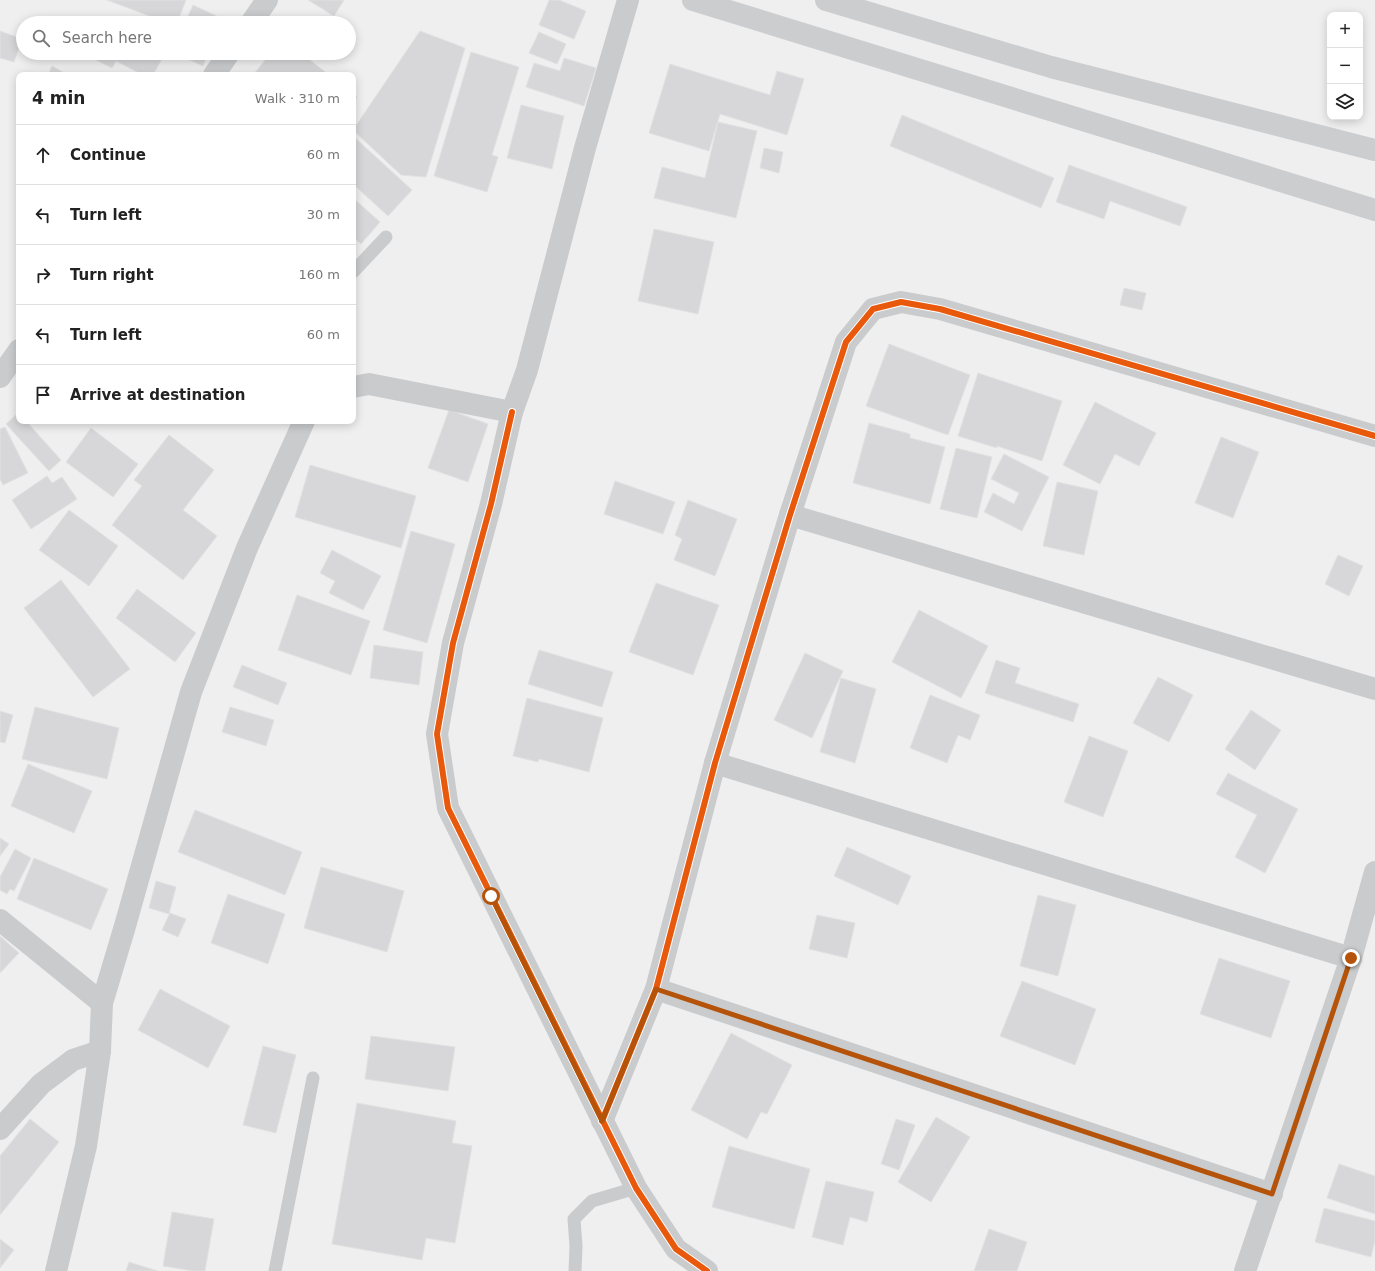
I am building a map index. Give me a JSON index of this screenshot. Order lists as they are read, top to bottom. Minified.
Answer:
{"page":{"map_buttons":["+","−"],"search":"Search here","heading":["4 min","Walk · 310 m"],"list":[["Continue","60 m"],["Turn left","30 m"],["Turn right","160 m"],["Turn left","60 m"],"Arrive at destination"]}}
